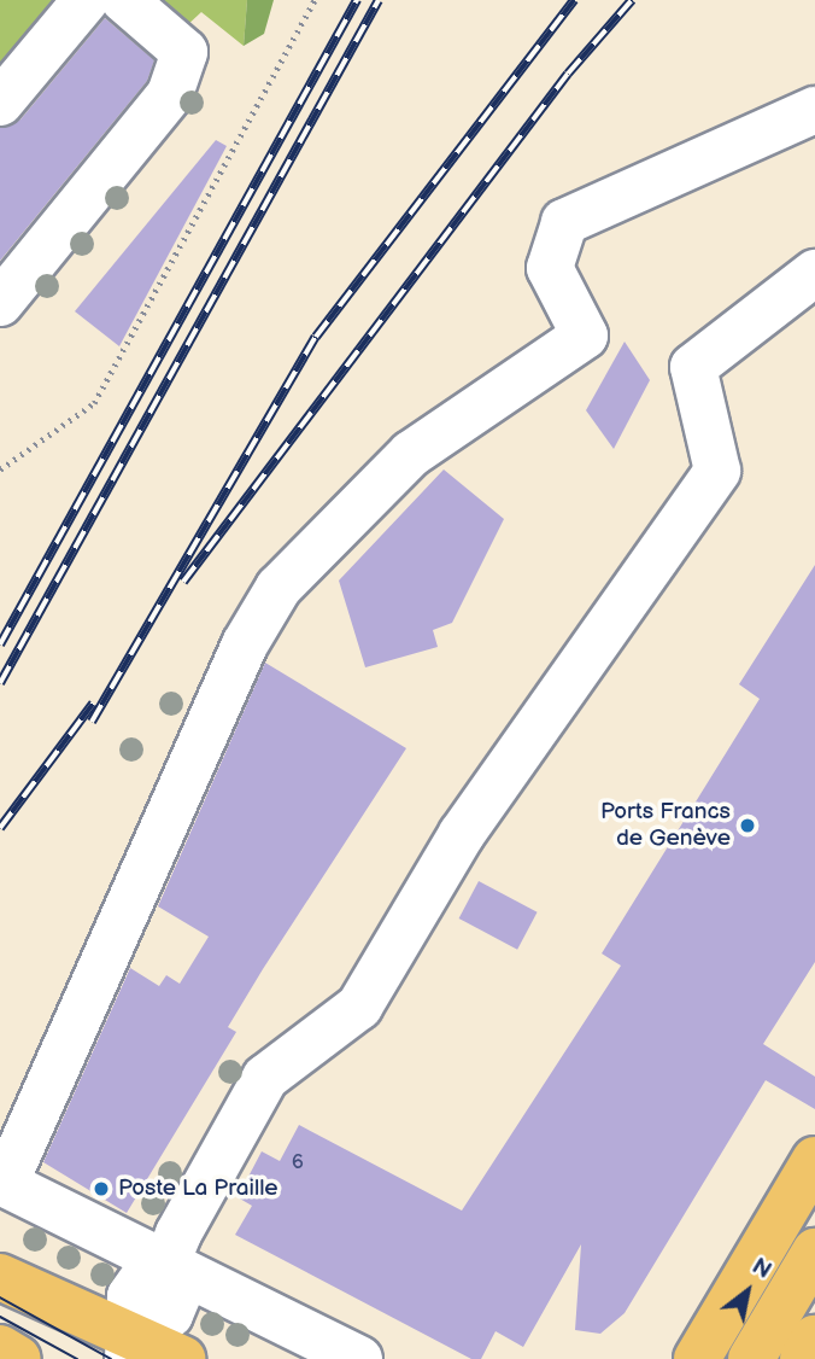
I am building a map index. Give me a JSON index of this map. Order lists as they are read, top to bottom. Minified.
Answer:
{"places":["Ports Francs de Genève","Poste La Praille"],"house_numbers":["6"],"north":"top right"}
